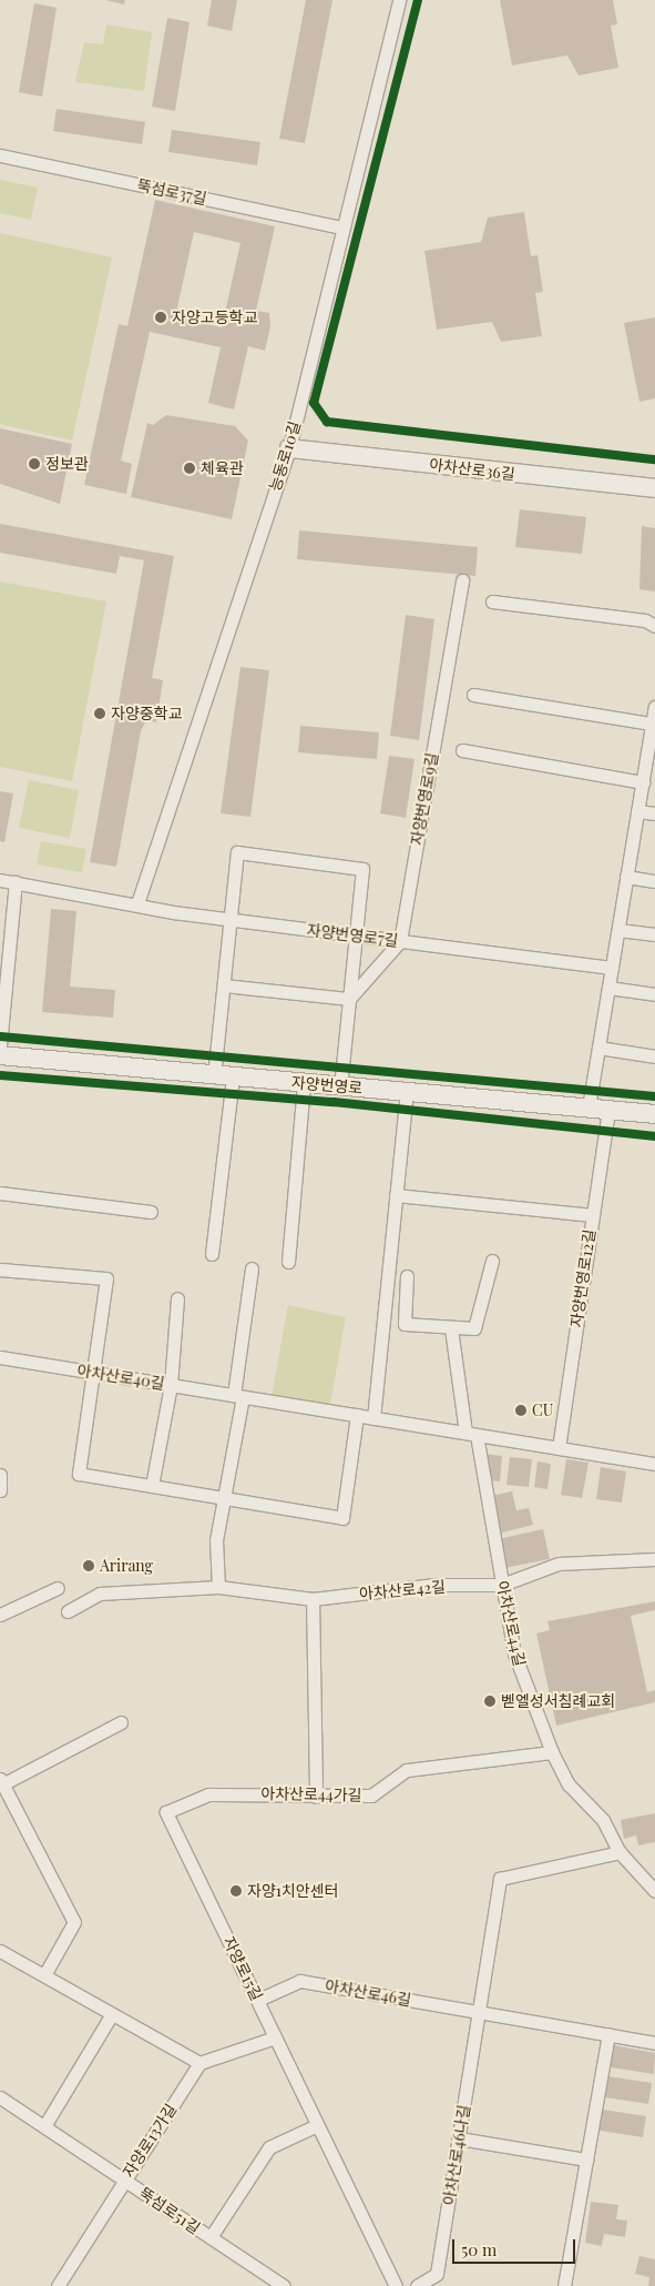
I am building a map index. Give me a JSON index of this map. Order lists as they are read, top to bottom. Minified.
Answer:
{"streets":{"street":["뚝섬로37길","능동로10길","아차산로36길","자양번영로9길","자양번영로7길","자양번영로","자양번영로12길","아차산로40길","아차산로42길","아차산로44길","아차산로44가길","자양로15길","아차산로46길","자양로13가길","아차산로46나길","뚝섬로51길"]},"crossings":[["뚝섬로37길","능동로10길"],["능동로10길","아차산로36길"],["능동로10길","자양번영로7길"],["자양번영로9길","자양번영로7길"],["자양번영로","자양번영로12길"],["자양번영로12길","아차산로40길"],["아차산로40길","아차산로44길"],["아차산로42길","아차산로44길"],["아차산로44길","아차산로44가길"],["아차산로44가길","자양로15길"],["자양로15길","아차산로46길"],["아차산로46길","아차산로46나길"],["자양로13가길","뚝섬로51길"]],"places":["자양고등학교","정보관","체육관","자양중학교","CU","Arirang","벧엘성서침례교회","자양1치안센터"],"scale_bar":"50 m"}
